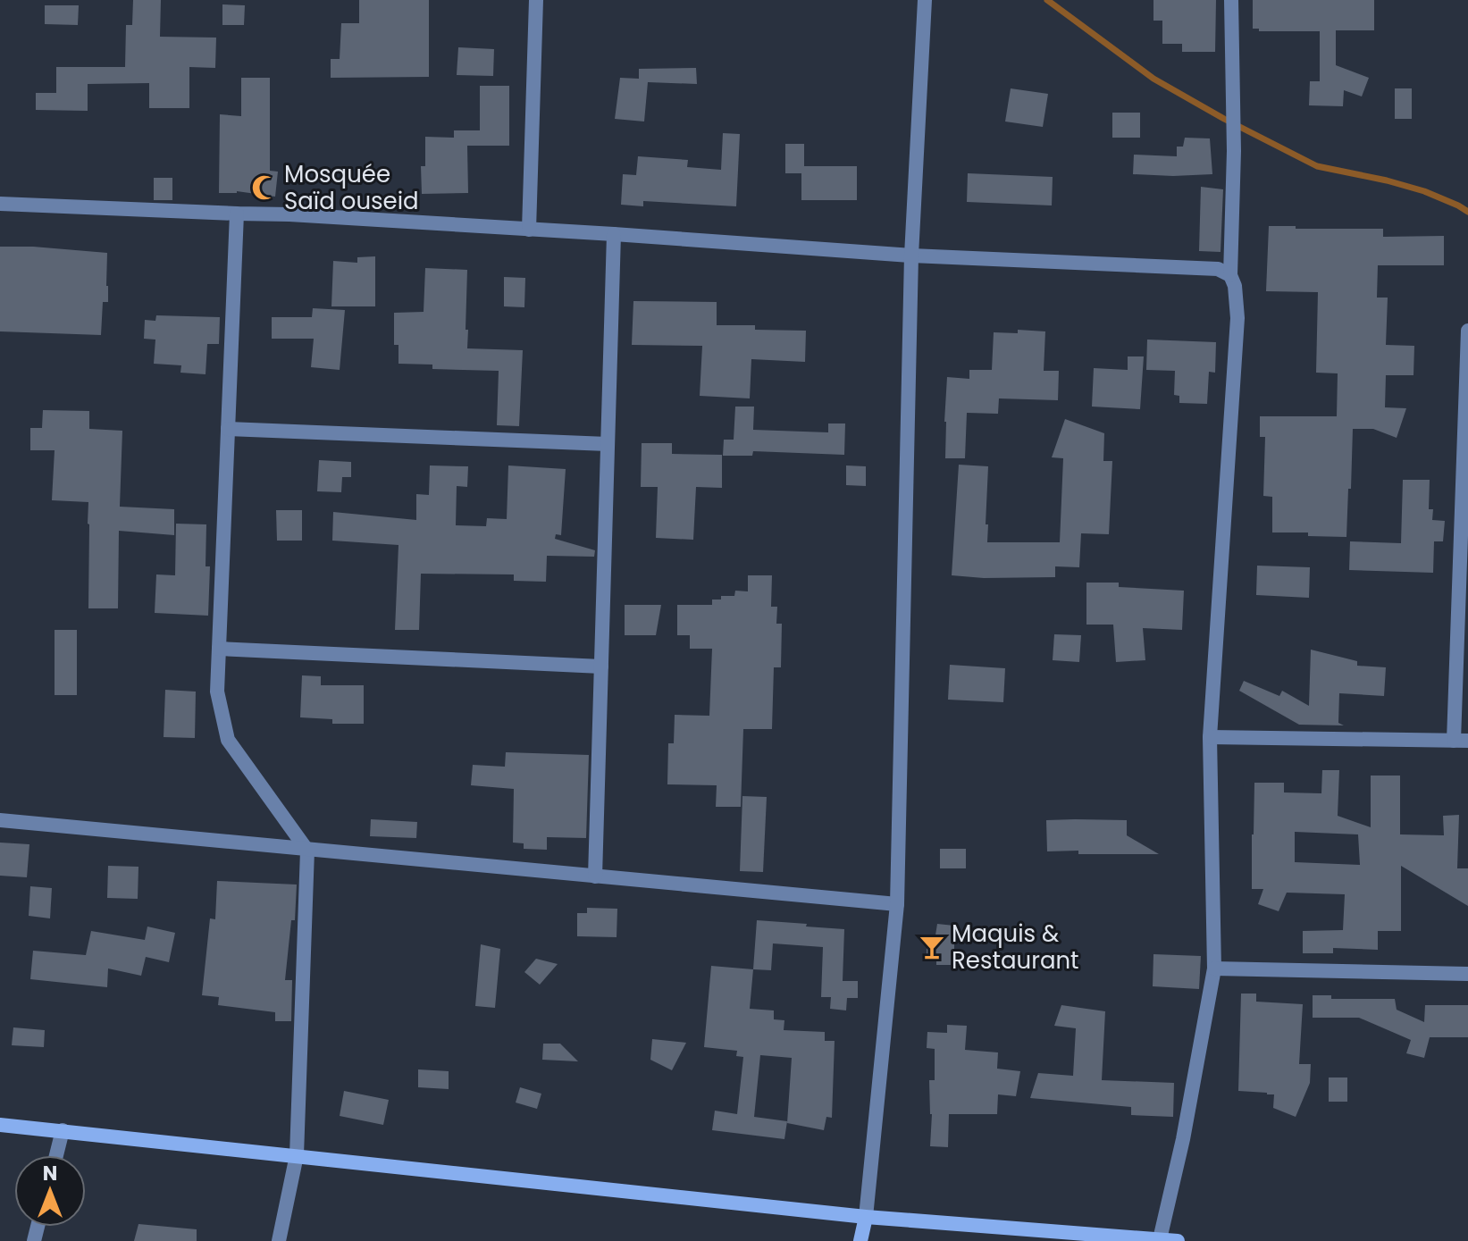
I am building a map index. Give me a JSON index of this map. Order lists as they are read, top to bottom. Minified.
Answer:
{"places":{"mosque":["Mosquée Saïd ouseid"],"bar":["Maquis & Restaurant"]},"north":"top"}
